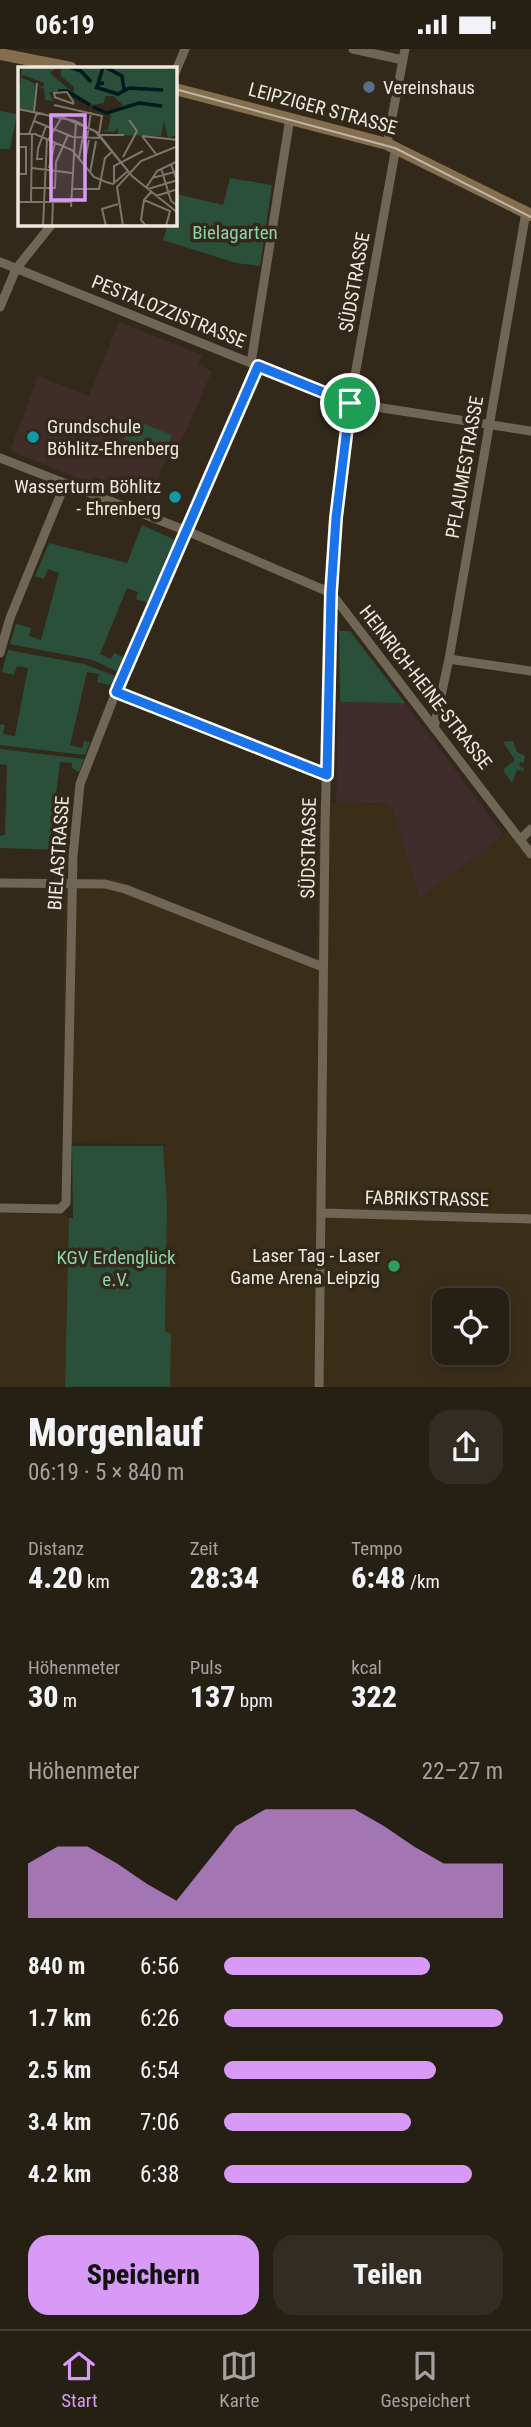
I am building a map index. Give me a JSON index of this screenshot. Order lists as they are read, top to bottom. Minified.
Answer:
{"streets":{"street":["LEIPZIGER STRASSE","SÜDSTRASSE","PESTALOZZISTRASSE","PFLAUMESTRASSE","HEINRICH-HEINE-STRASSE","BIELASTRASSE","FABRIKSTRASSE"]},"crossings":[["LEIPZIGER STRASSE","SÜDSTRASSE"],["LEIPZIGER STRASSE","PFLAUMESTRASSE"],["LEIPZIGER STRASSE","BIELASTRASSE"],["SÜDSTRASSE","PESTALOZZISTRASSE"],["SÜDSTRASSE","HEINRICH-HEINE-STRASSE"],["SÜDSTRASSE","FABRIKSTRASSE"],["PESTALOZZISTRASSE","PFLAUMESTRASSE"],["PESTALOZZISTRASSE","BIELASTRASSE"],["PFLAUMESTRASSE","HEINRICH-HEINE-STRASSE"],["HEINRICH-HEINE-STRASSE","BIELASTRASSE"]],"parks":["Bielagarten","KGV Erdenglück e.V."],"places":["Vereinshaus","Grundschule Böhlitz-Ehrenberg","Wasserturm Böhlitz - Ehrenberg","Laser Tag - Laser Game Arena Leipzig"],"page":{"status":"06:19","heading":["Morgenlauf","06:19 · 5 × 840 m"],"stats":[["Distanz","4.20 km"],["Zeit","28:34"],["Tempo","6:48 /km"],["Höhenmeter","30 m"],["Puls","137 bpm"],["kcal","322"]],"chart":["Höhenmeter","22–27 m"],"list":[{"name":"840 m","note":"6:56"},{"name":"1.7 km","note":"6:26"},{"name":"2.5 km","note":"6:54"},{"name":"3.4 km","note":"7:06"},{"name":"4.2 km","note":"6:38"}],"buttons":["Speichern","Teilen"],"tabs":["Start","Karte","Gespeichert"]}}
